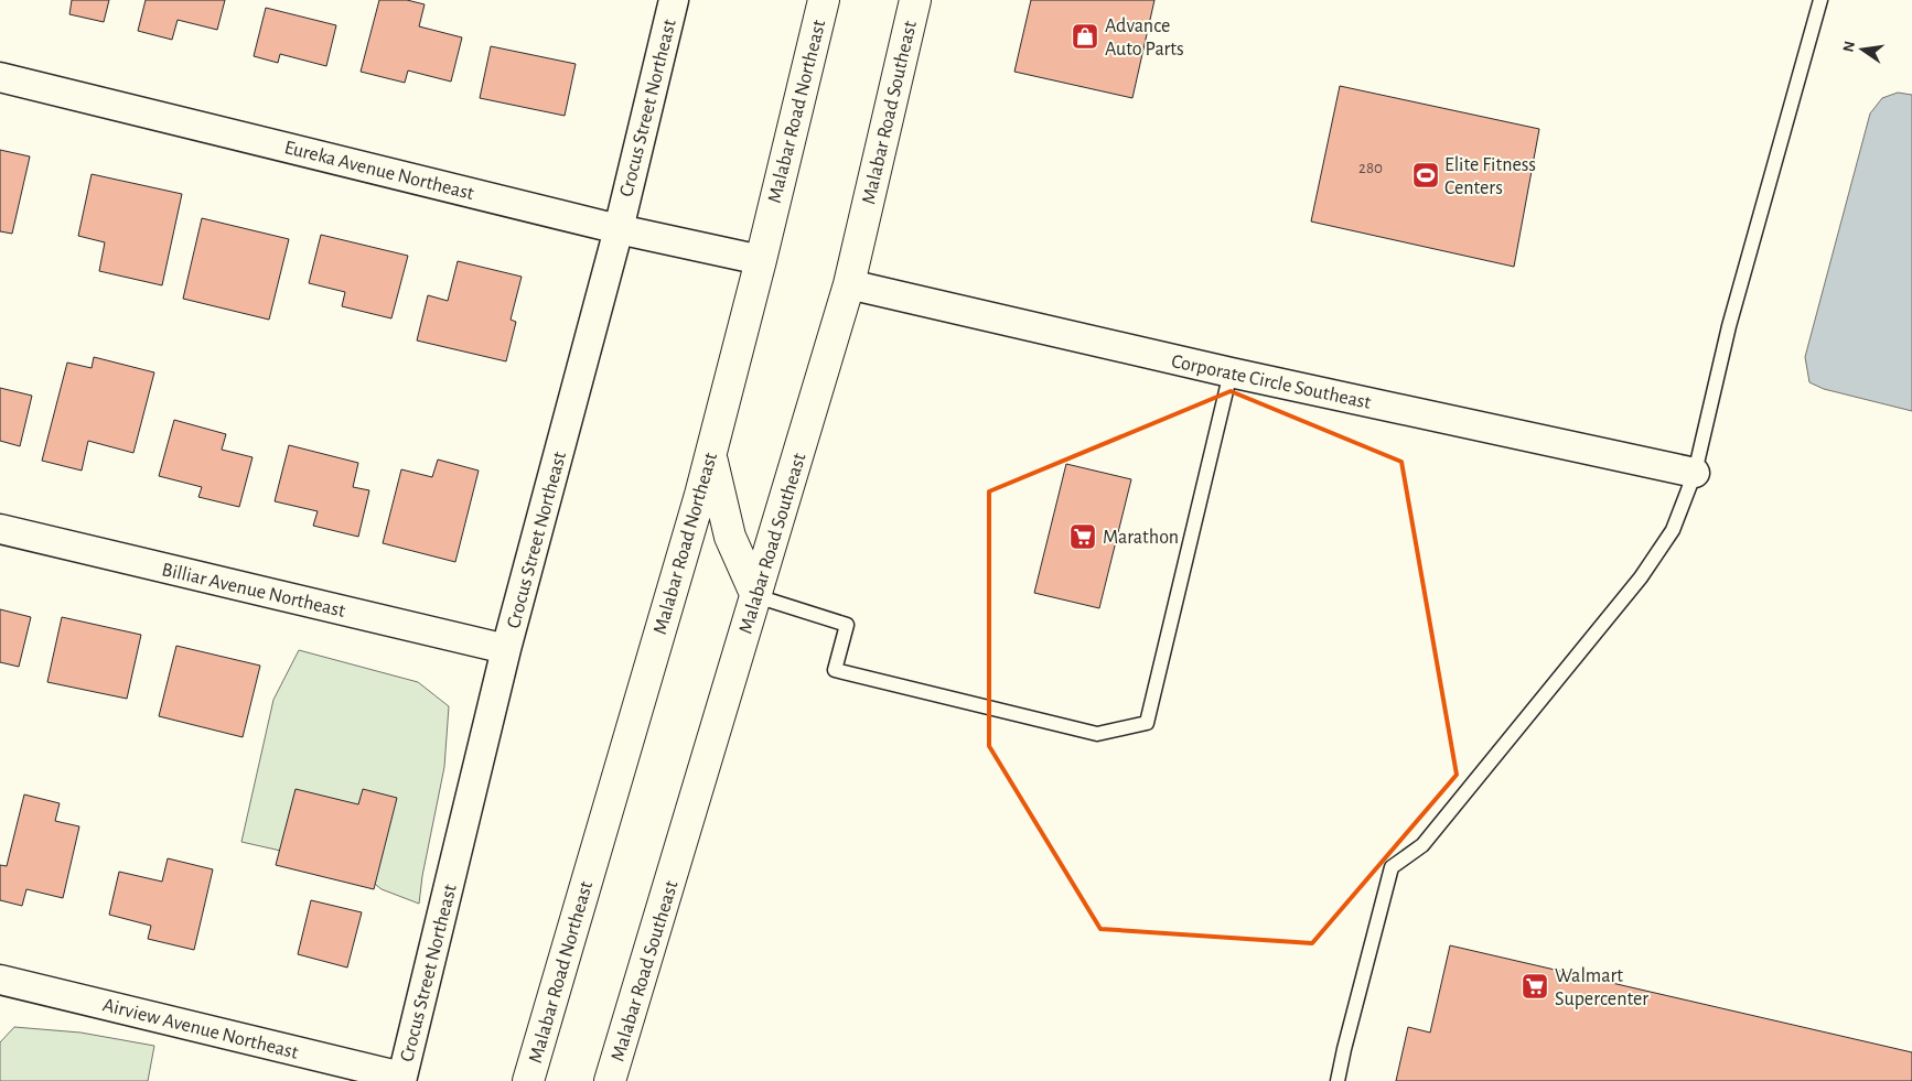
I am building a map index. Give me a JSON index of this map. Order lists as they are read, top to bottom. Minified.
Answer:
{"streets":{"main road":["Malabar Road Northeast","Malabar Road Southeast"],"street":["Crocus Street Northeast","Eureka Avenue Northeast","Corporate Circle Southeast","Billiar Avenue Northeast","Airview Avenue Northeast"]},"crossings":[["Crocus Street Northeast","Eureka Avenue Northeast"],["Crocus Street Northeast","Billiar Avenue Northeast"],["Crocus Street Northeast","Airview Avenue Northeast"],["Malabar Road Northeast","Eureka Avenue Northeast"],["Malabar Road Southeast","Corporate Circle Southeast"]],"places":{"shop":["Advance Auto Parts"],"sports":["Elite Fitness Centers"],"supermarket":["Marathon","Walmart Supercenter"]},"house_numbers":["280"],"north":"left"}
